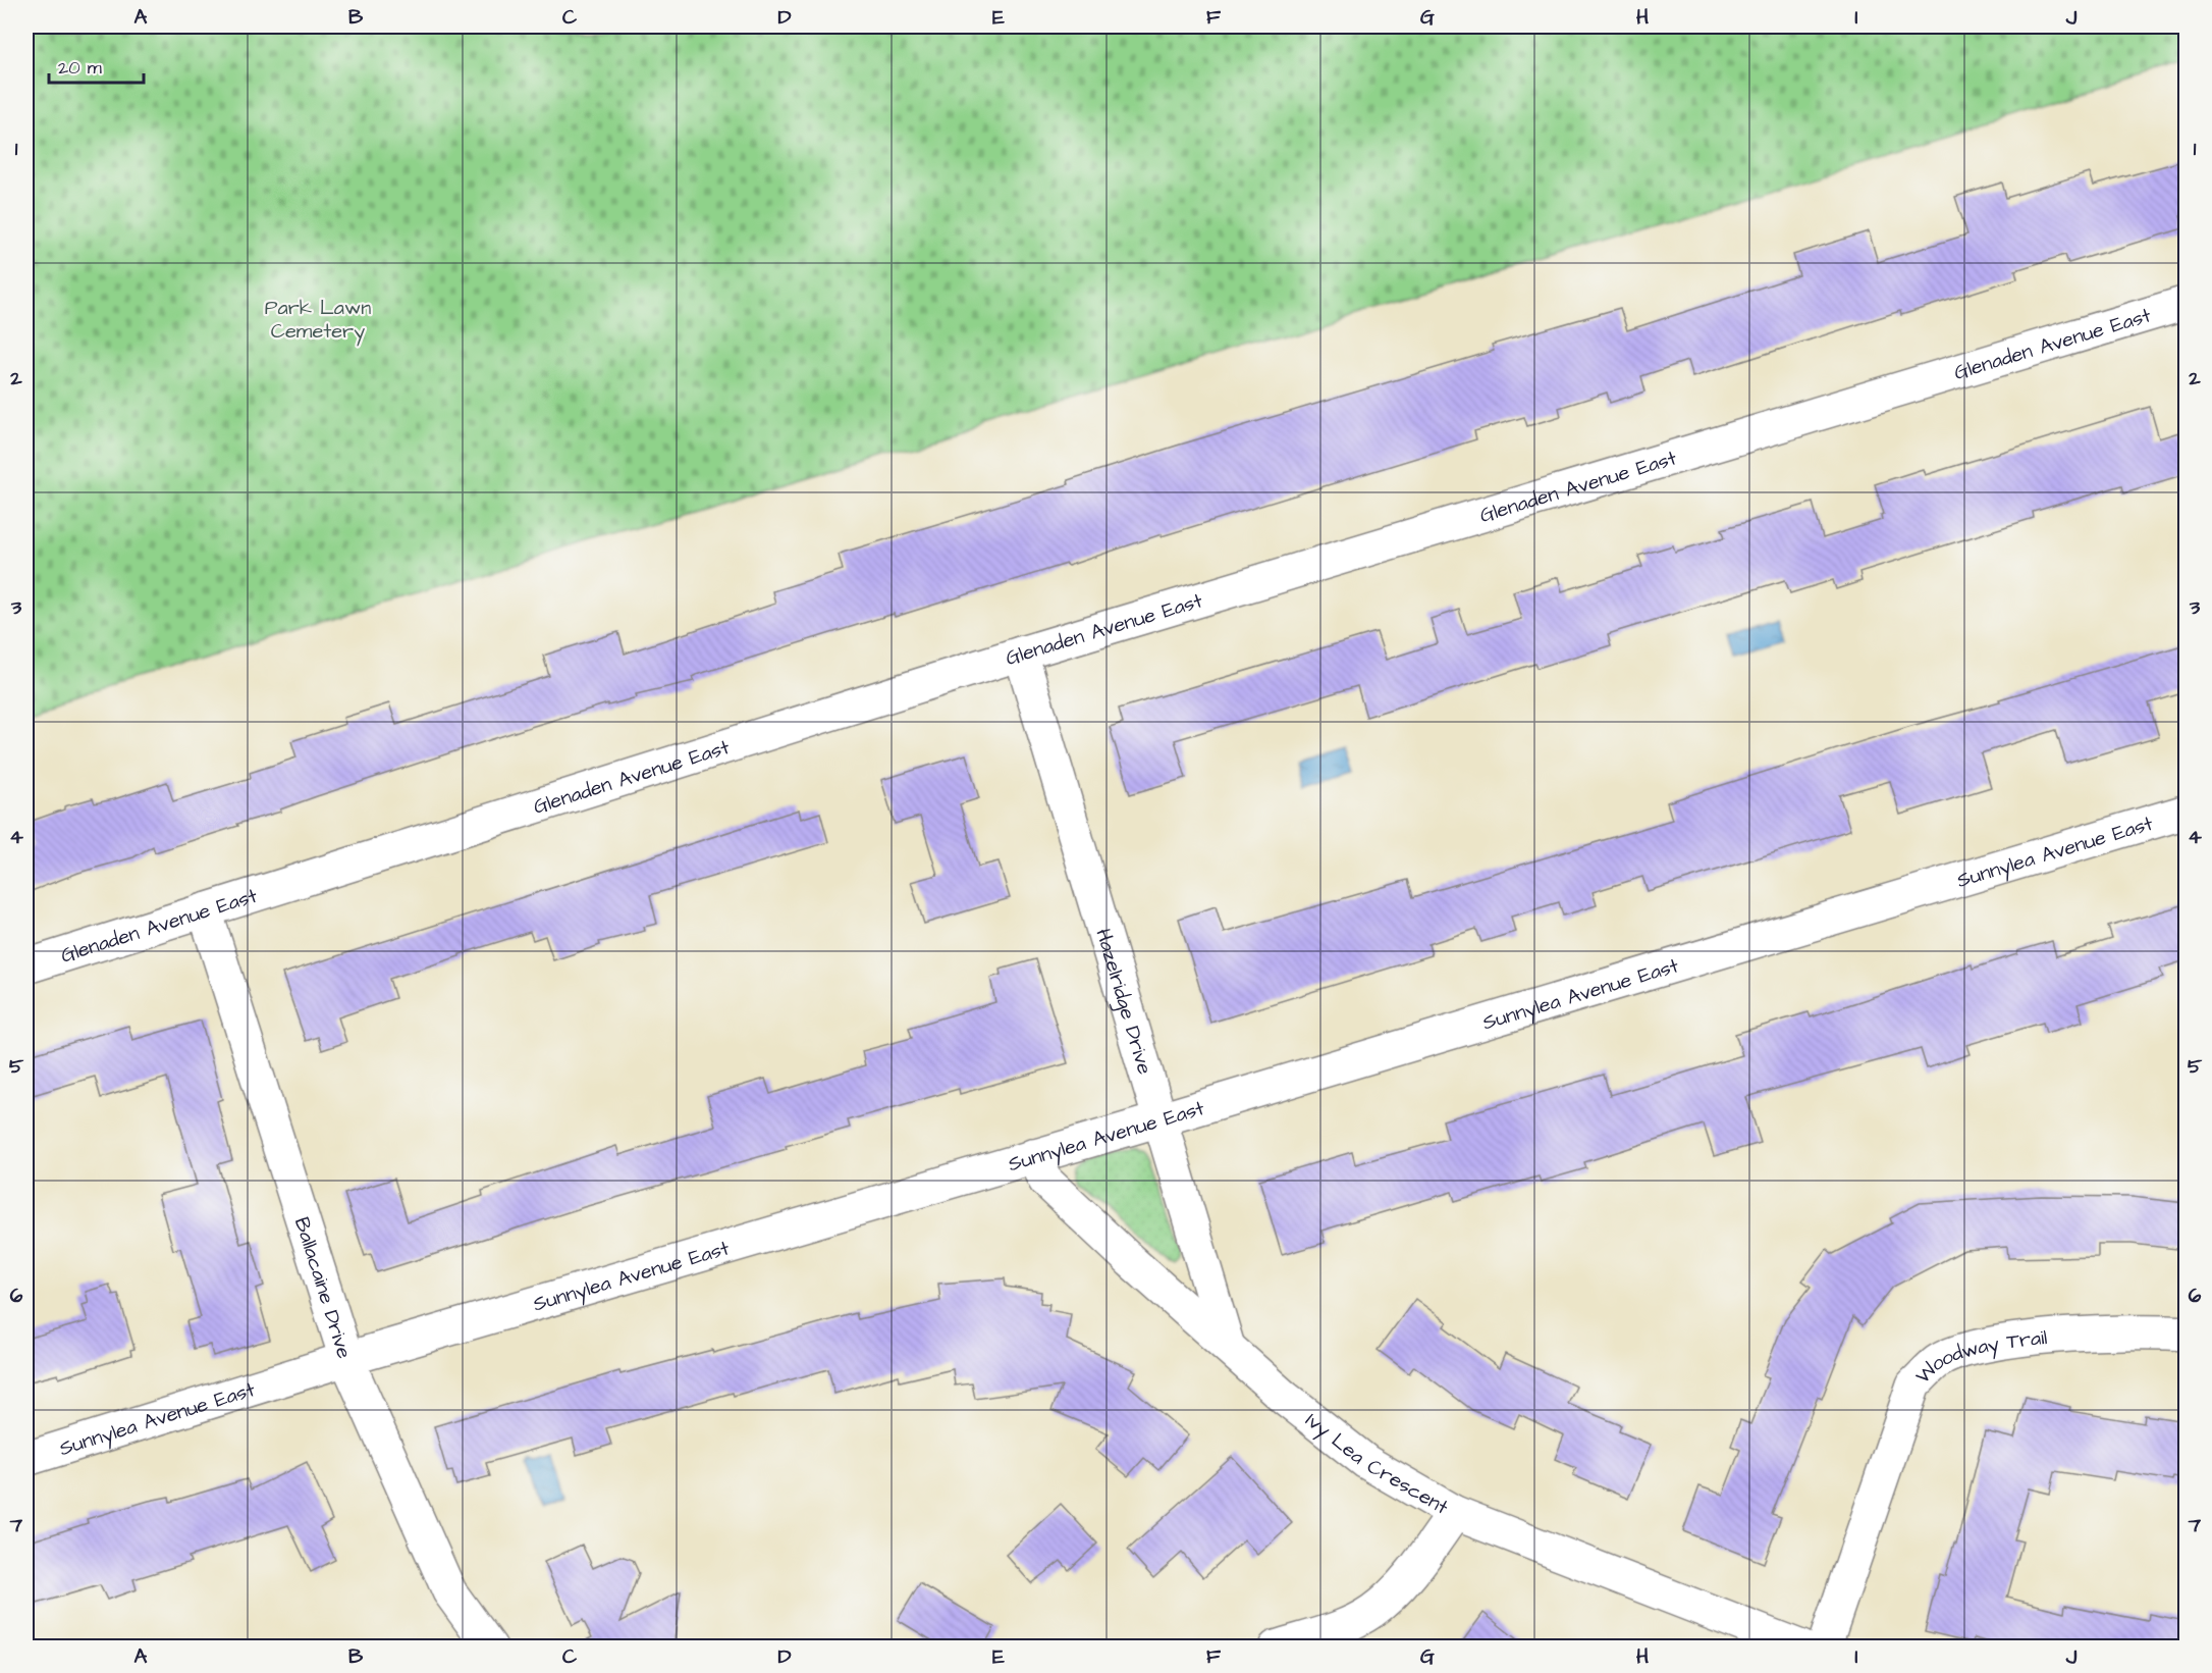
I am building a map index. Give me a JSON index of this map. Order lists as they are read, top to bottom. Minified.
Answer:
{"streets":{"street":["Glenaden Avenue East","Sunnylea Avenue East","Hazelridge Drive","Ballacaine Drive","Woodway Trail","Ivy Lea Crescent"]},"crossings":[["Glenaden Avenue East","Hazelridge Drive"],["Glenaden Avenue East","Ballacaine Drive"],["Sunnylea Avenue East","Hazelridge Drive"],["Sunnylea Avenue East","Ballacaine Drive"],["Sunnylea Avenue East","Ivy Lea Crescent"],["Hazelridge Drive","Ivy Lea Crescent"]],"parks":["Park Lawn Cemetery"],"scale_bar":"20 m","grid":{"columns":["A","B","C","D","E","F","G","H","I","J"],"rows":["1","2","3","4","5","6","7"]}}
